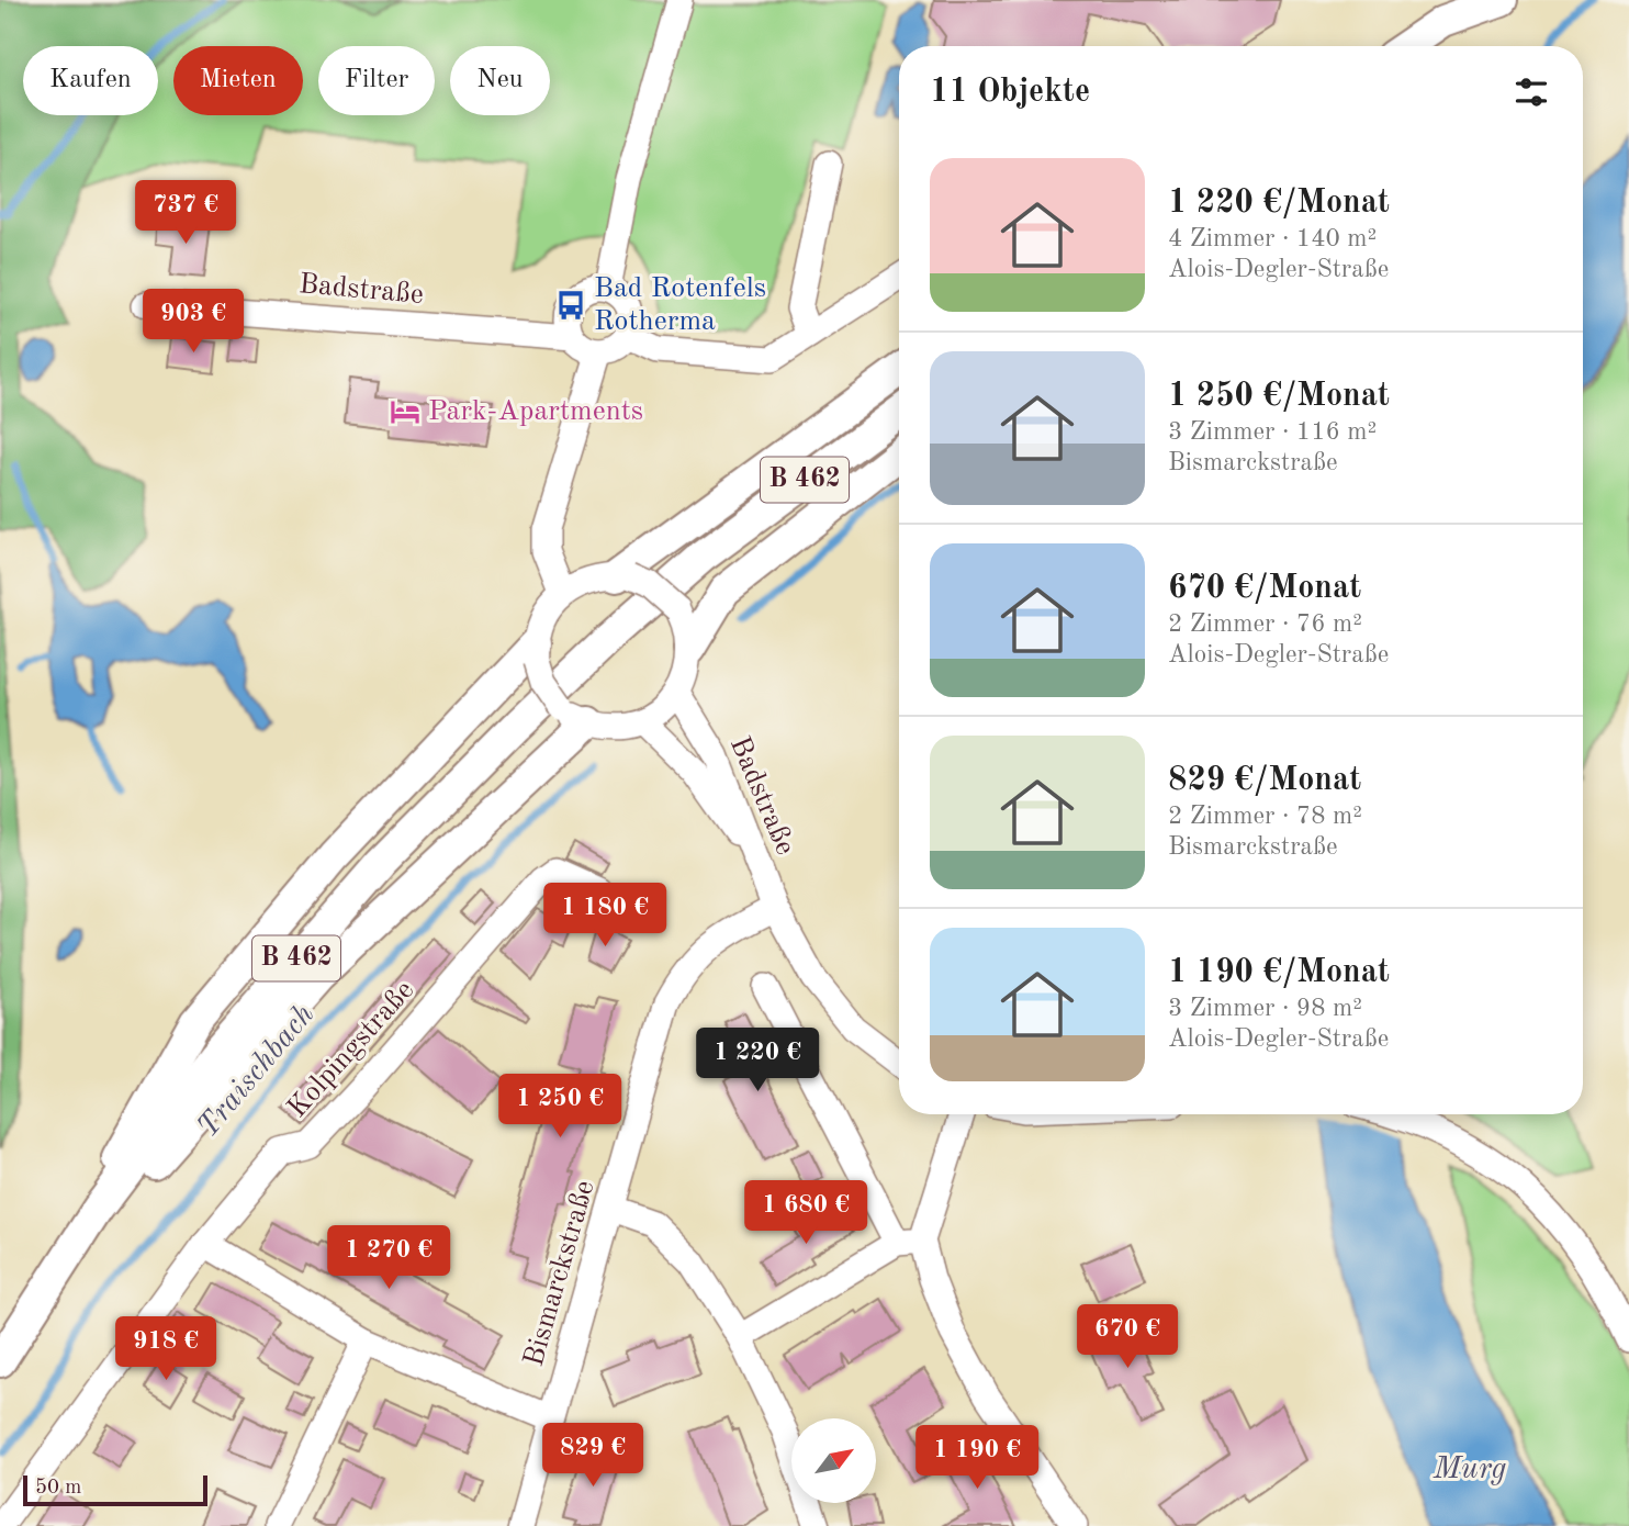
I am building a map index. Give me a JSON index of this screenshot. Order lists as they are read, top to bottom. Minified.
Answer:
{"streets":{"main road":["B 462"],"street":["Badstraße","Kolpingstraße","Bismarckstraße"]},"crossings":[["Badstraße","Bismarckstraße"]],"water":["Traischbach","Murg"],"places":{"bus stop":["Bad Rotenfels Rotherma"],"hotel":["Park-Apartments"]},"scale_bar":"50 m","north":"top right","page":{"chip":["Kaufen","Mieten","Filter","Neu"],"heading":"11 Objekte","list":[{"name":"1 220 €/Monat","note":"4 Zimmer · 140 m² · Alois-Degler-Straße"},{"name":"1 250 €/Monat","note":"3 Zimmer · 116 m² · Bismarckstraße"},{"name":"670 €/Monat","note":"2 Zimmer · 76 m² · Alois-Degler-Straße"},{"name":"829 €/Monat","note":"2 Zimmer · 78 m² · Bismarckstraße"},{"name":"1 190 €/Monat","note":"3 Zimmer · 98 m² · Alois-Degler-Straße"}],"price":["737 €","903 €","1 180 €","1 220 €","1 250 €","1 680 €","1 270 €","670 €","918 €","829 €","1 190 €"],"scale":"50 m"}}
